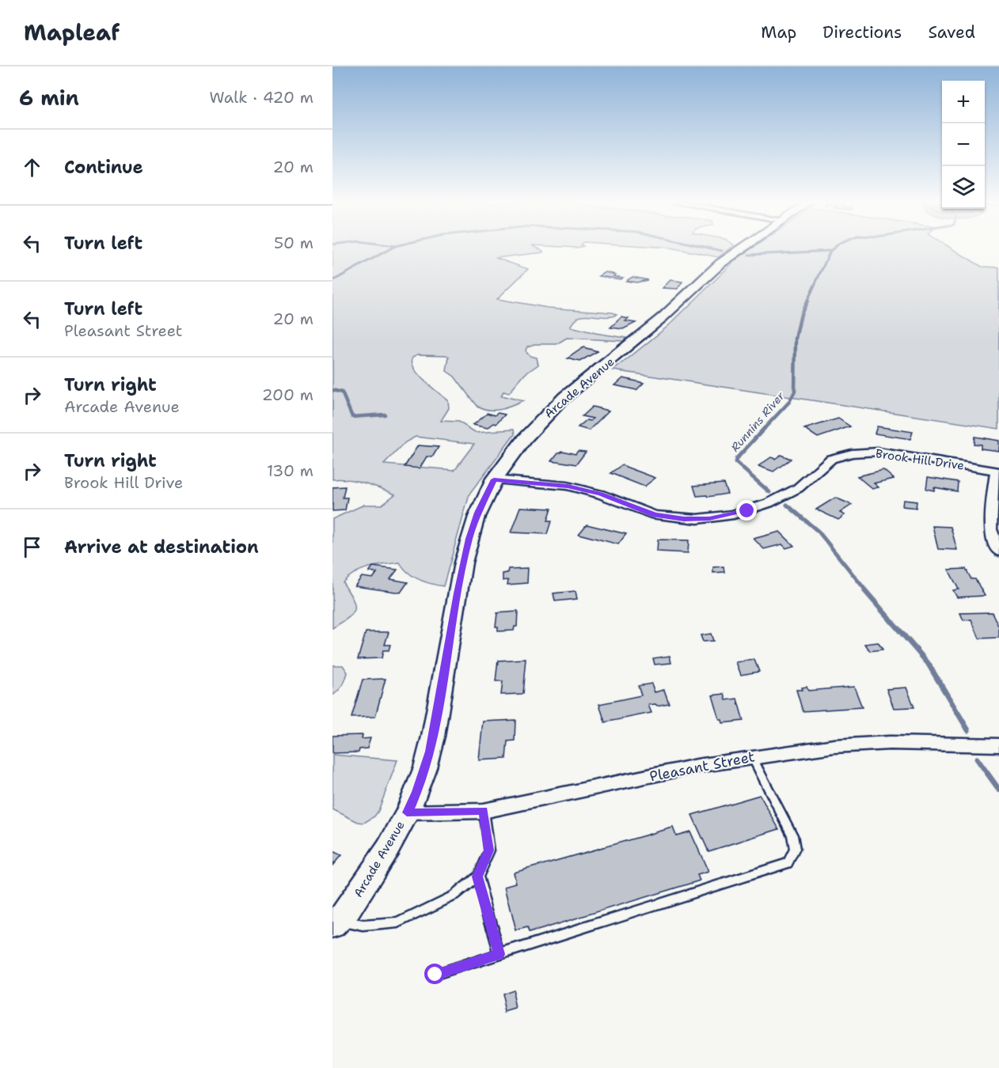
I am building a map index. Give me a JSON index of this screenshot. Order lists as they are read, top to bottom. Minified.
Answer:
{"streets":{"main road":["Arcade Avenue"],"street":["Brook Hill Drive","Pleasant Street"]},"crossings":[["Arcade Avenue","Brook Hill Drive"],["Arcade Avenue","Pleasant Street"]],"water":["Runnins River"],"page":{"header":"Mapleaf","nav":["Map","Directions","Saved"],"heading":["6 min","Walk · 420 m"],"map_buttons":["+","−"],"list":[["Continue","20 m"],["Turn left","50 m"],["Turn left","Pleasant Street","20 m"],["Turn right","Arcade Avenue","200 m"],["Turn right","Brook Hill Drive","130 m"],"Arrive at destination"]}}
